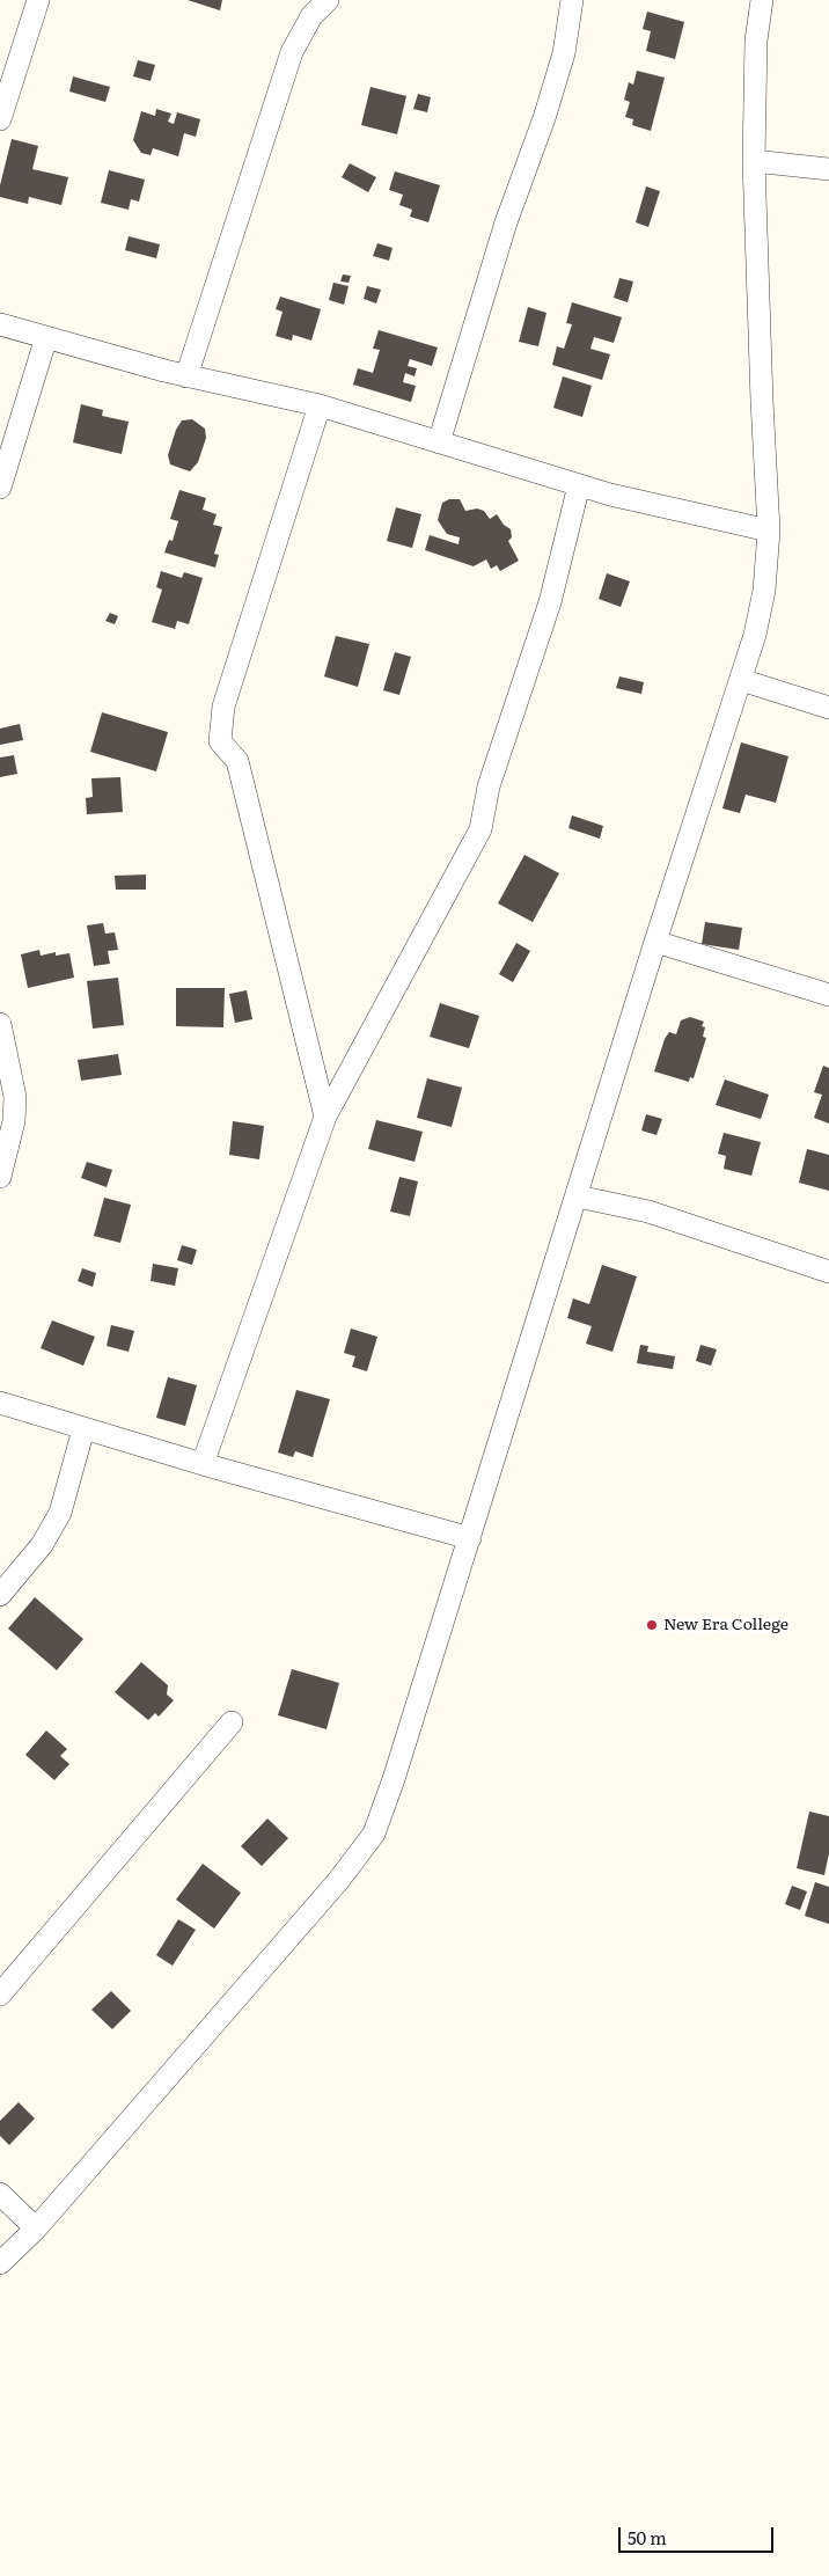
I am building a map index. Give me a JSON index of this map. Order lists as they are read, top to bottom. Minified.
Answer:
{"places":["New Era College"],"scale_bar":"50 m"}
